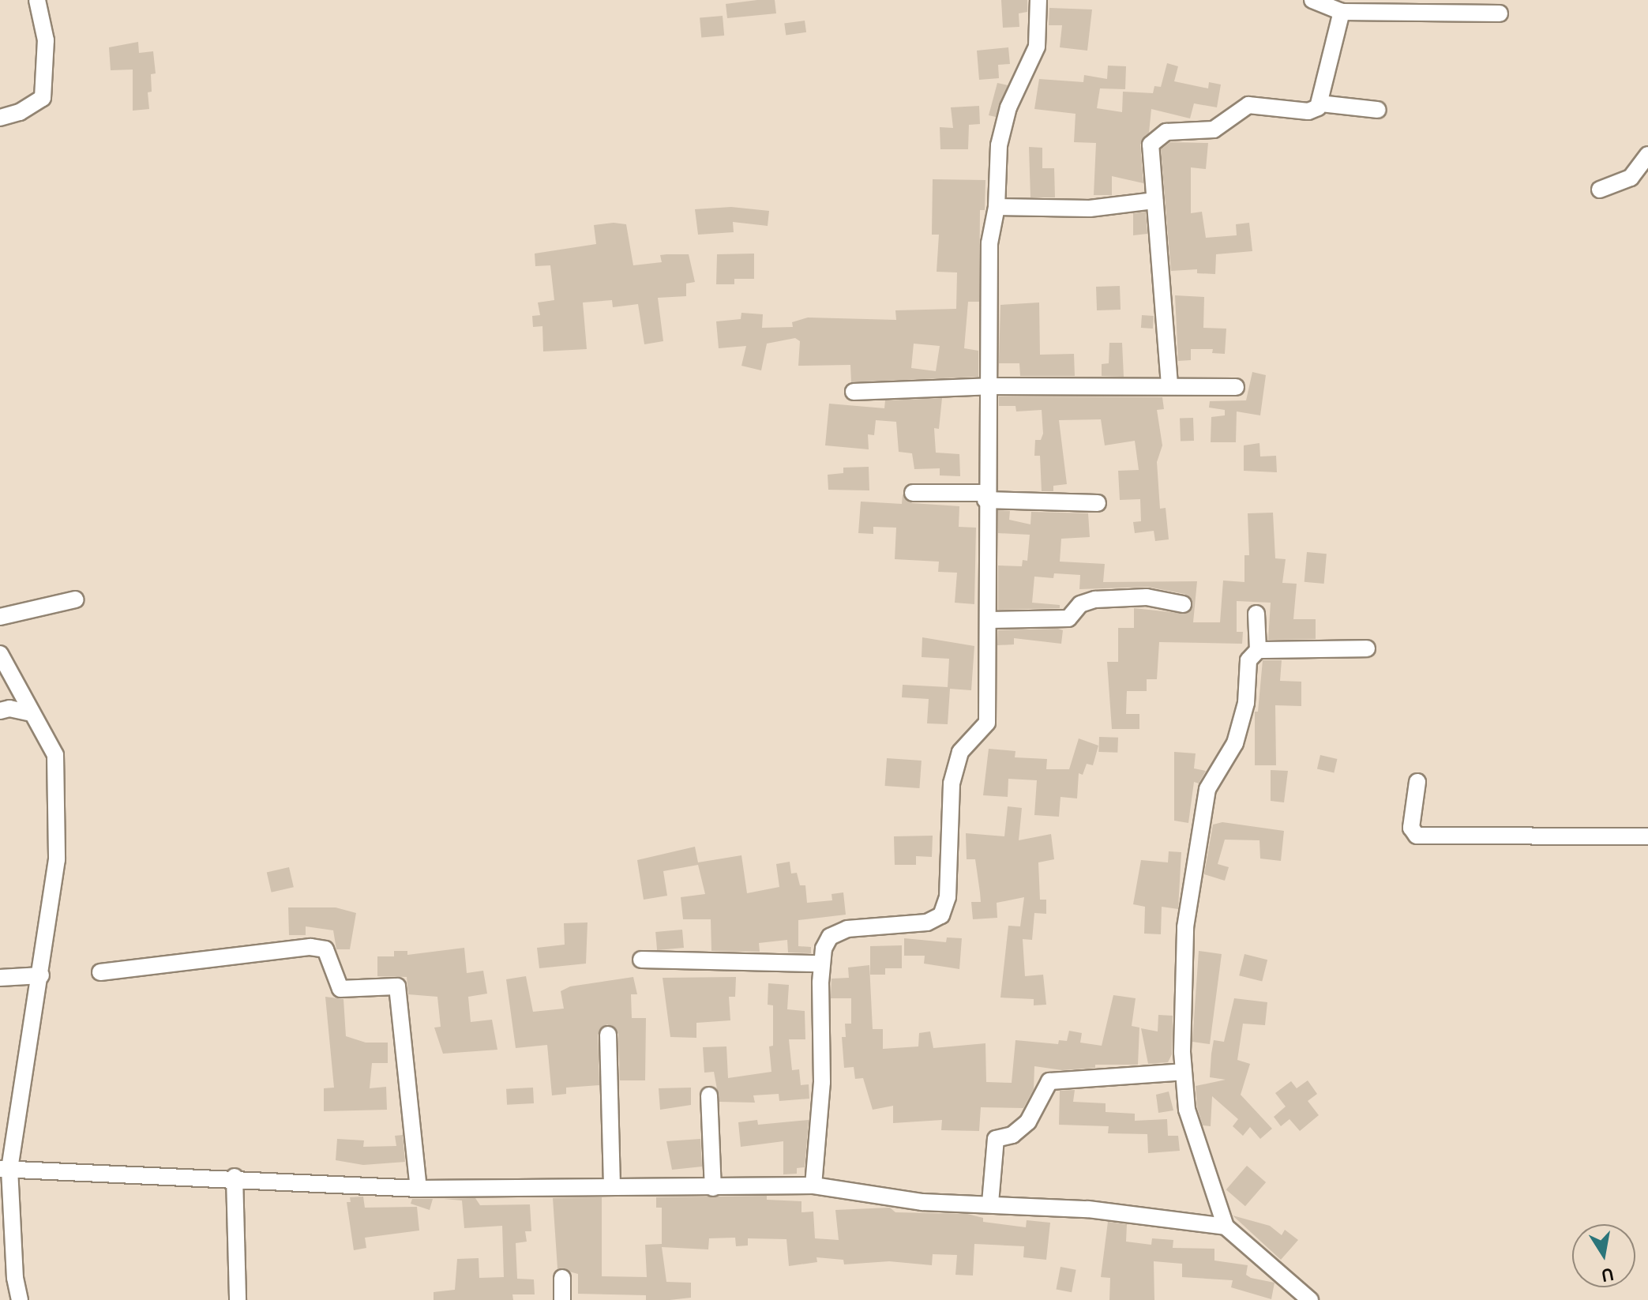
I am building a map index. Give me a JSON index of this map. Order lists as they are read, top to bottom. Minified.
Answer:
{"north":"bottom"}
